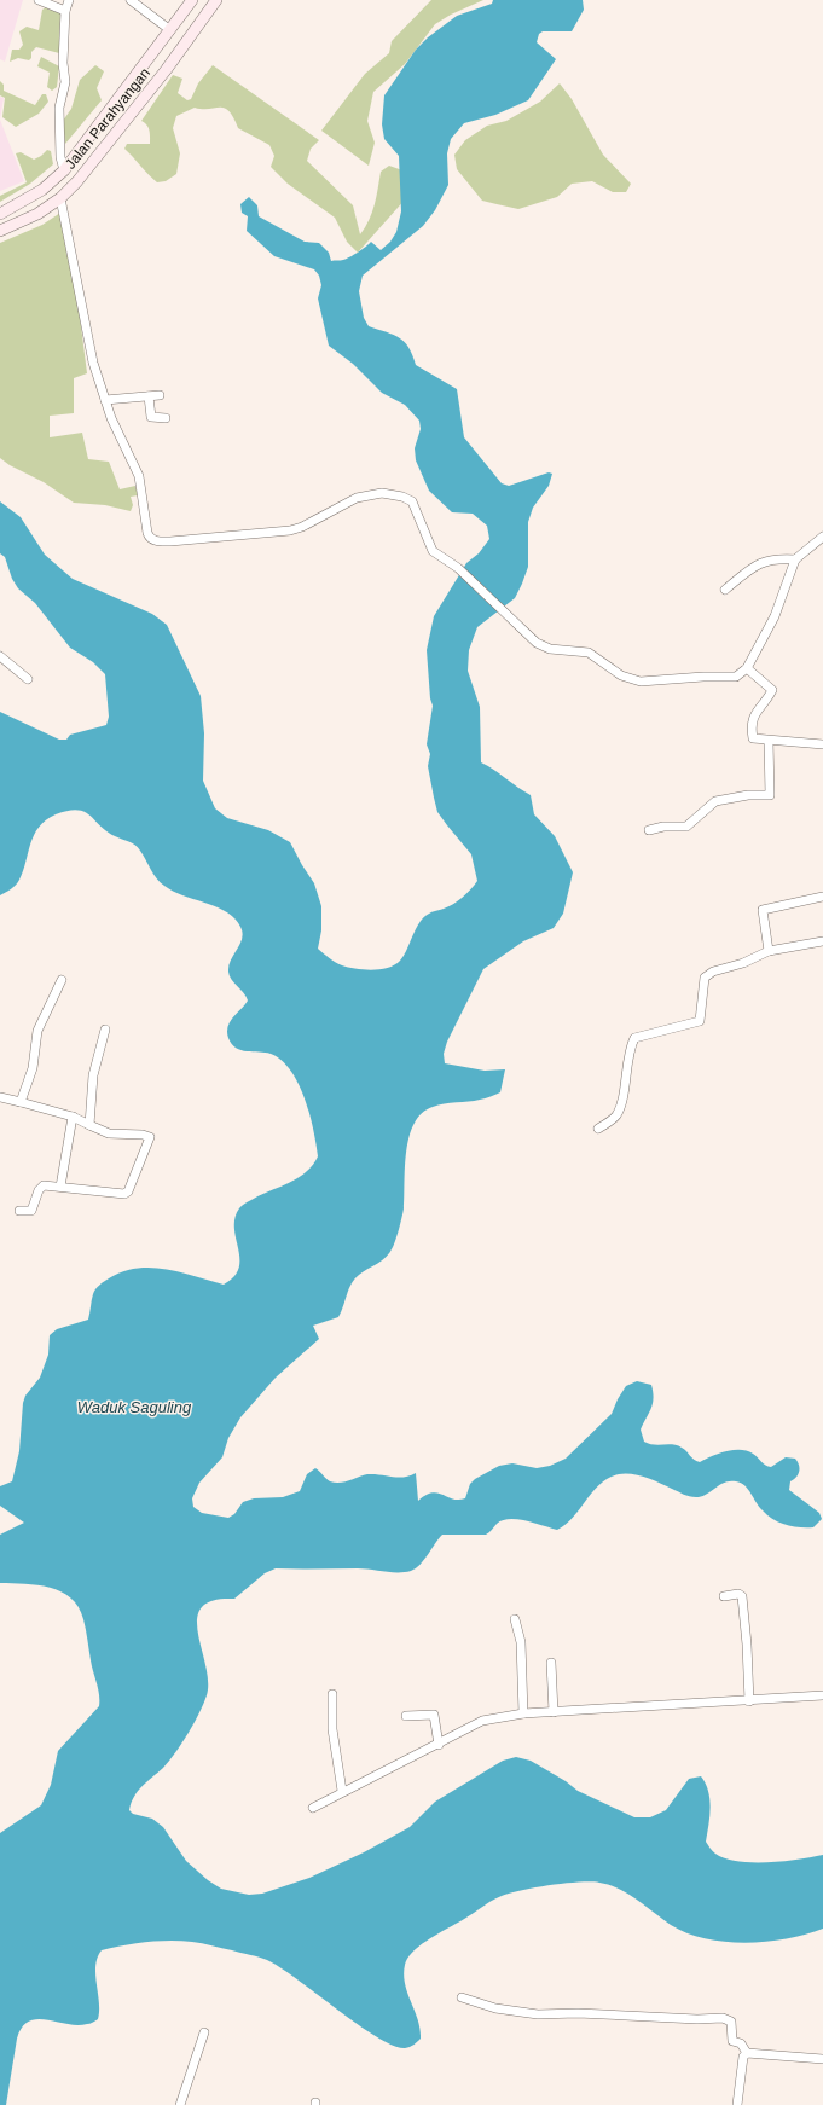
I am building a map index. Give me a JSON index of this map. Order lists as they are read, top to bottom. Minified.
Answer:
{"streets":{"main road":["Jalan Parahyangan"]},"water":["Waduk Saguling"]}
